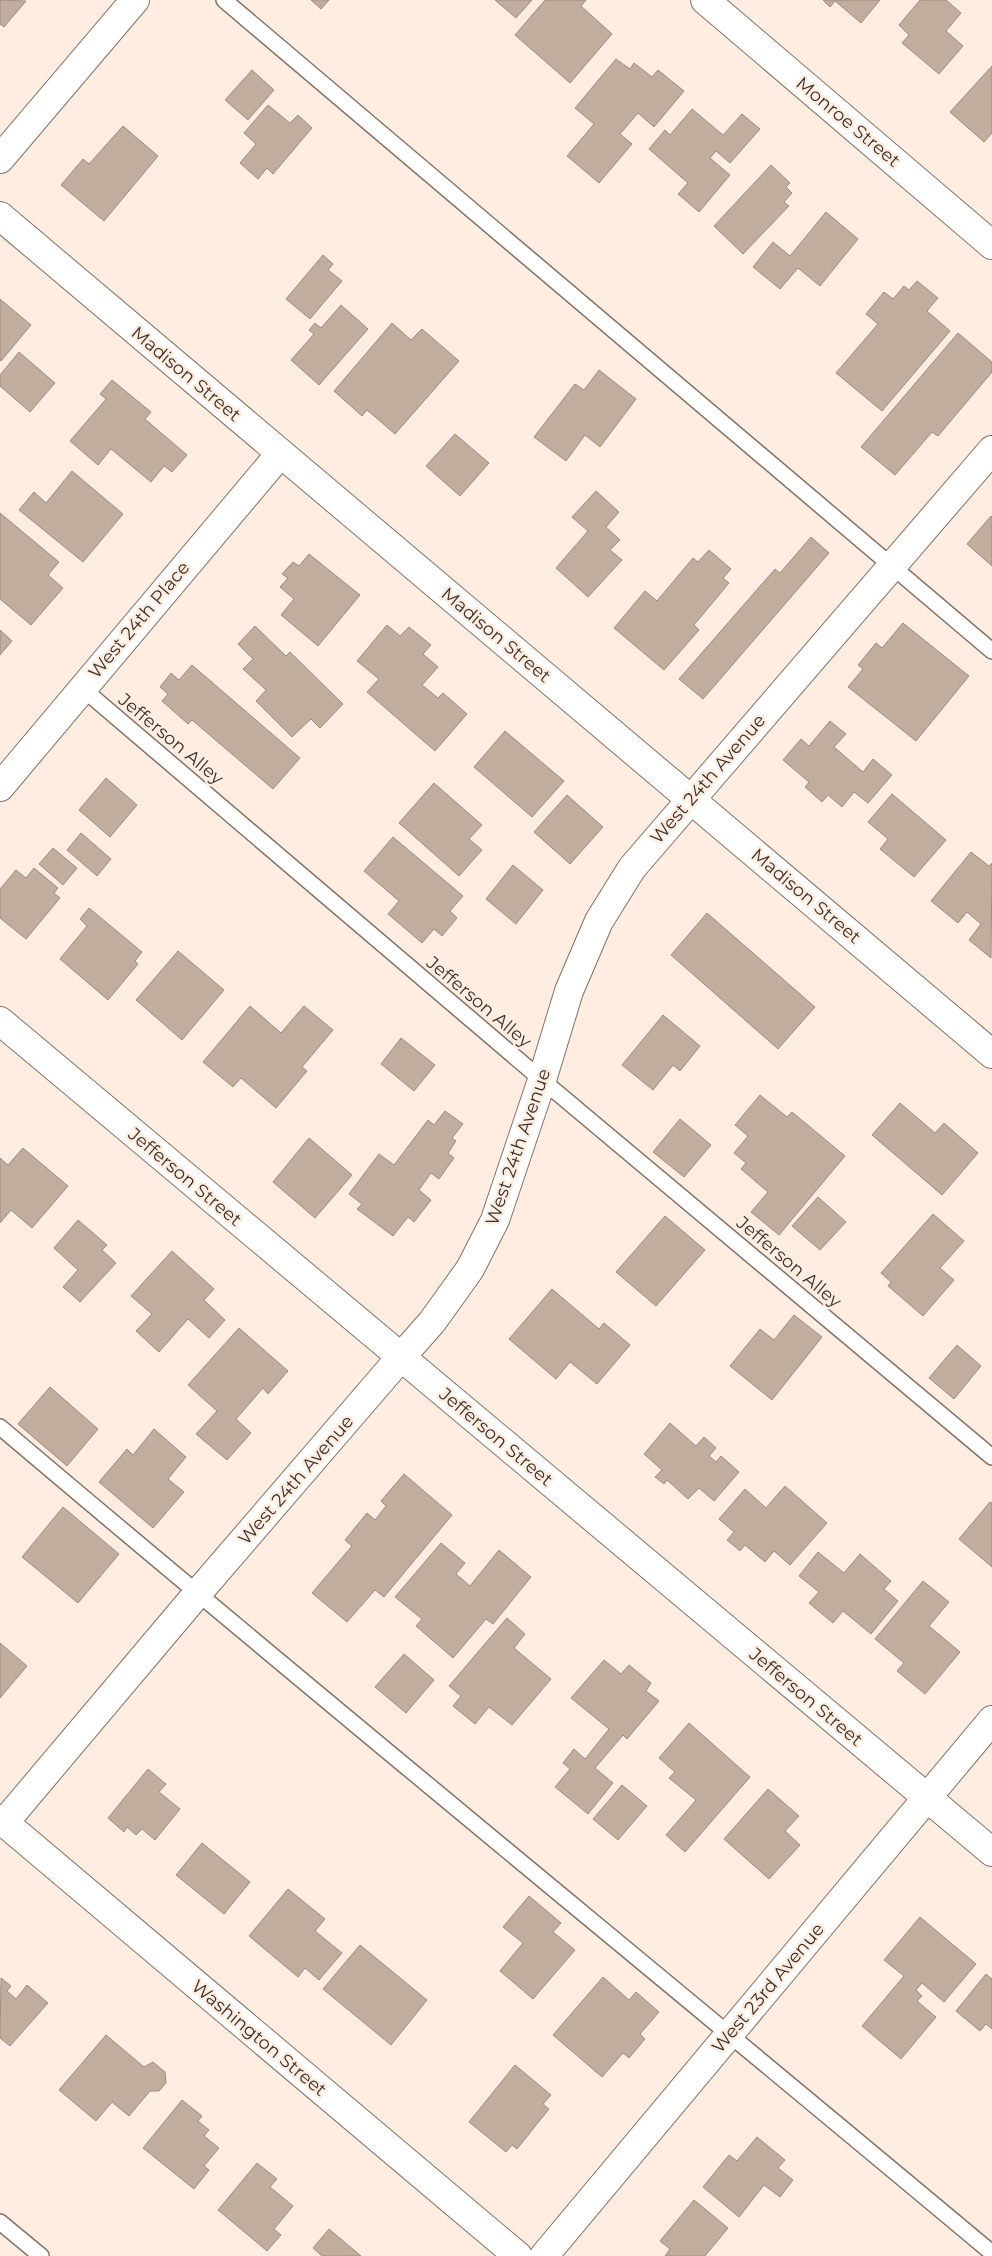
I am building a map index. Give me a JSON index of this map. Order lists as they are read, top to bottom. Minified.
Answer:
{"streets":{"street":["Monroe Street","Madison Street","West 24th Place","West 24th Avenue","Jefferson Street","West 23rd Avenue","Washington Street"],"lane":["Jefferson Alley"]},"crossings":[["Madison Street","West 24th Place"],["Madison Street","West 24th Avenue"],["West 24th Place","Jefferson Alley"],["Jefferson Alley","West 24th Avenue"],["West 24th Avenue","Jefferson Street"],["West 24th Avenue","Washington Street"],["Jefferson Street","West 23rd Avenue"]]}
